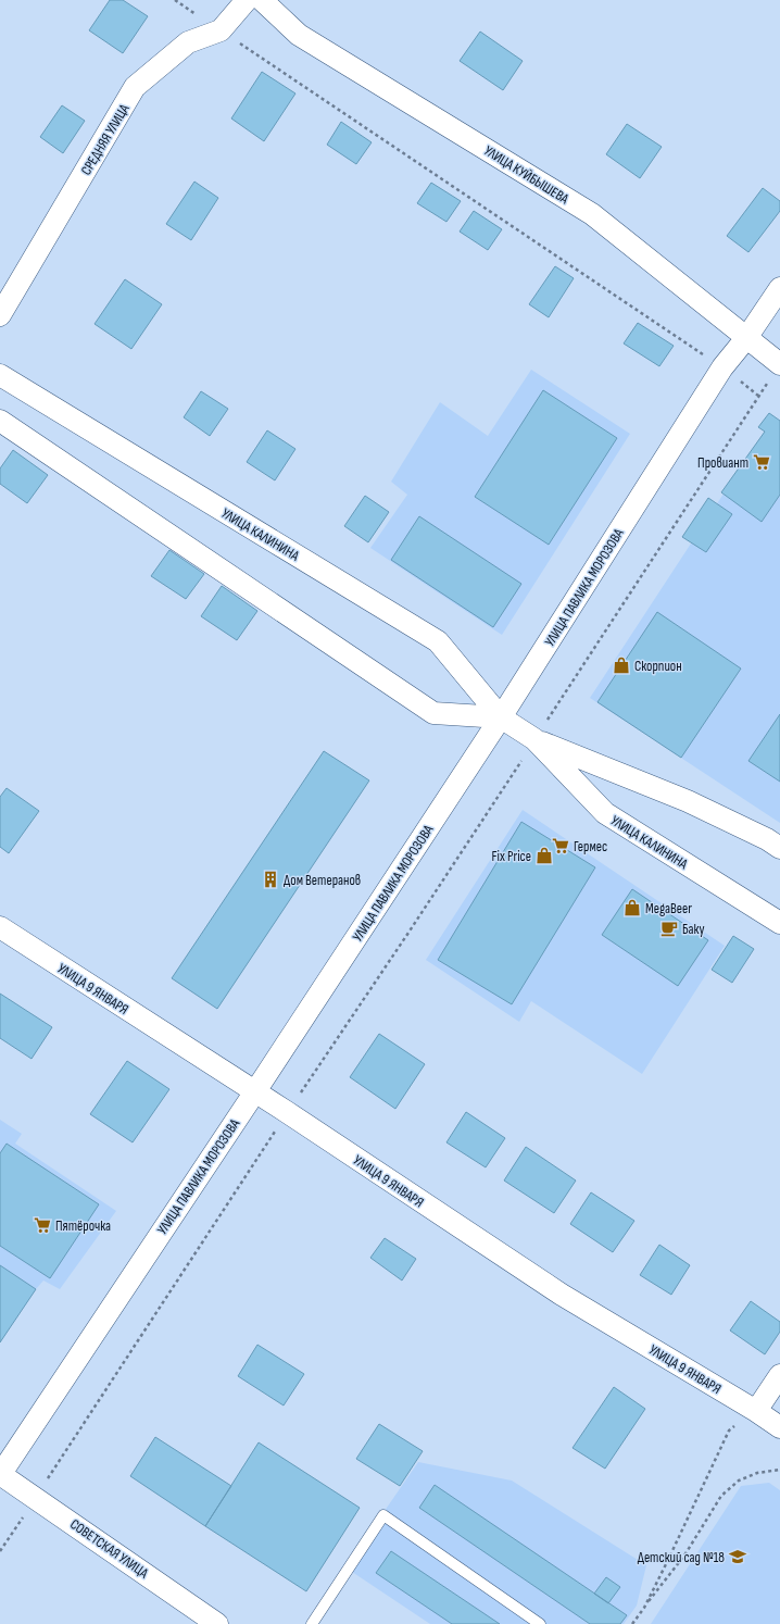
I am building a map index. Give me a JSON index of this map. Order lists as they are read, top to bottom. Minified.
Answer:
{"streets":{"street":["СРЕДНЯЯ УЛИЦА","УЛИЦА КУЙБЫШЕВА","УЛИЦА КАЛИНИНА","УЛИЦА ПАВЛИКА МОРОЗОВА","УЛИЦА 9 ЯНВАРЯ","СОВЕТСКАЯ УЛИЦА"]},"crossings":[["УЛИЦА КУЙБЫШЕВА","УЛИЦА ПАВЛИКА МОРОЗОВА"],["УЛИЦА КАЛИНИНА","УЛИЦА ПАВЛИКА МОРОЗОВА"],["УЛИЦА ПАВЛИКА МОРОЗОВА","УЛИЦА 9 ЯНВАРЯ"],["УЛИЦА ПАВЛИКА МОРОЗОВА","СОВЕТСКАЯ УЛИЦА"]],"places":{"supermarket":["Провиант","Гермес","Пятёрочка"],"shop":["Скорпион","Fix Price","MegaBeer"],"building":["Дом Ветеранов"],"cafe":["Баку"],"school or university":["Детский сад №18"]}}
